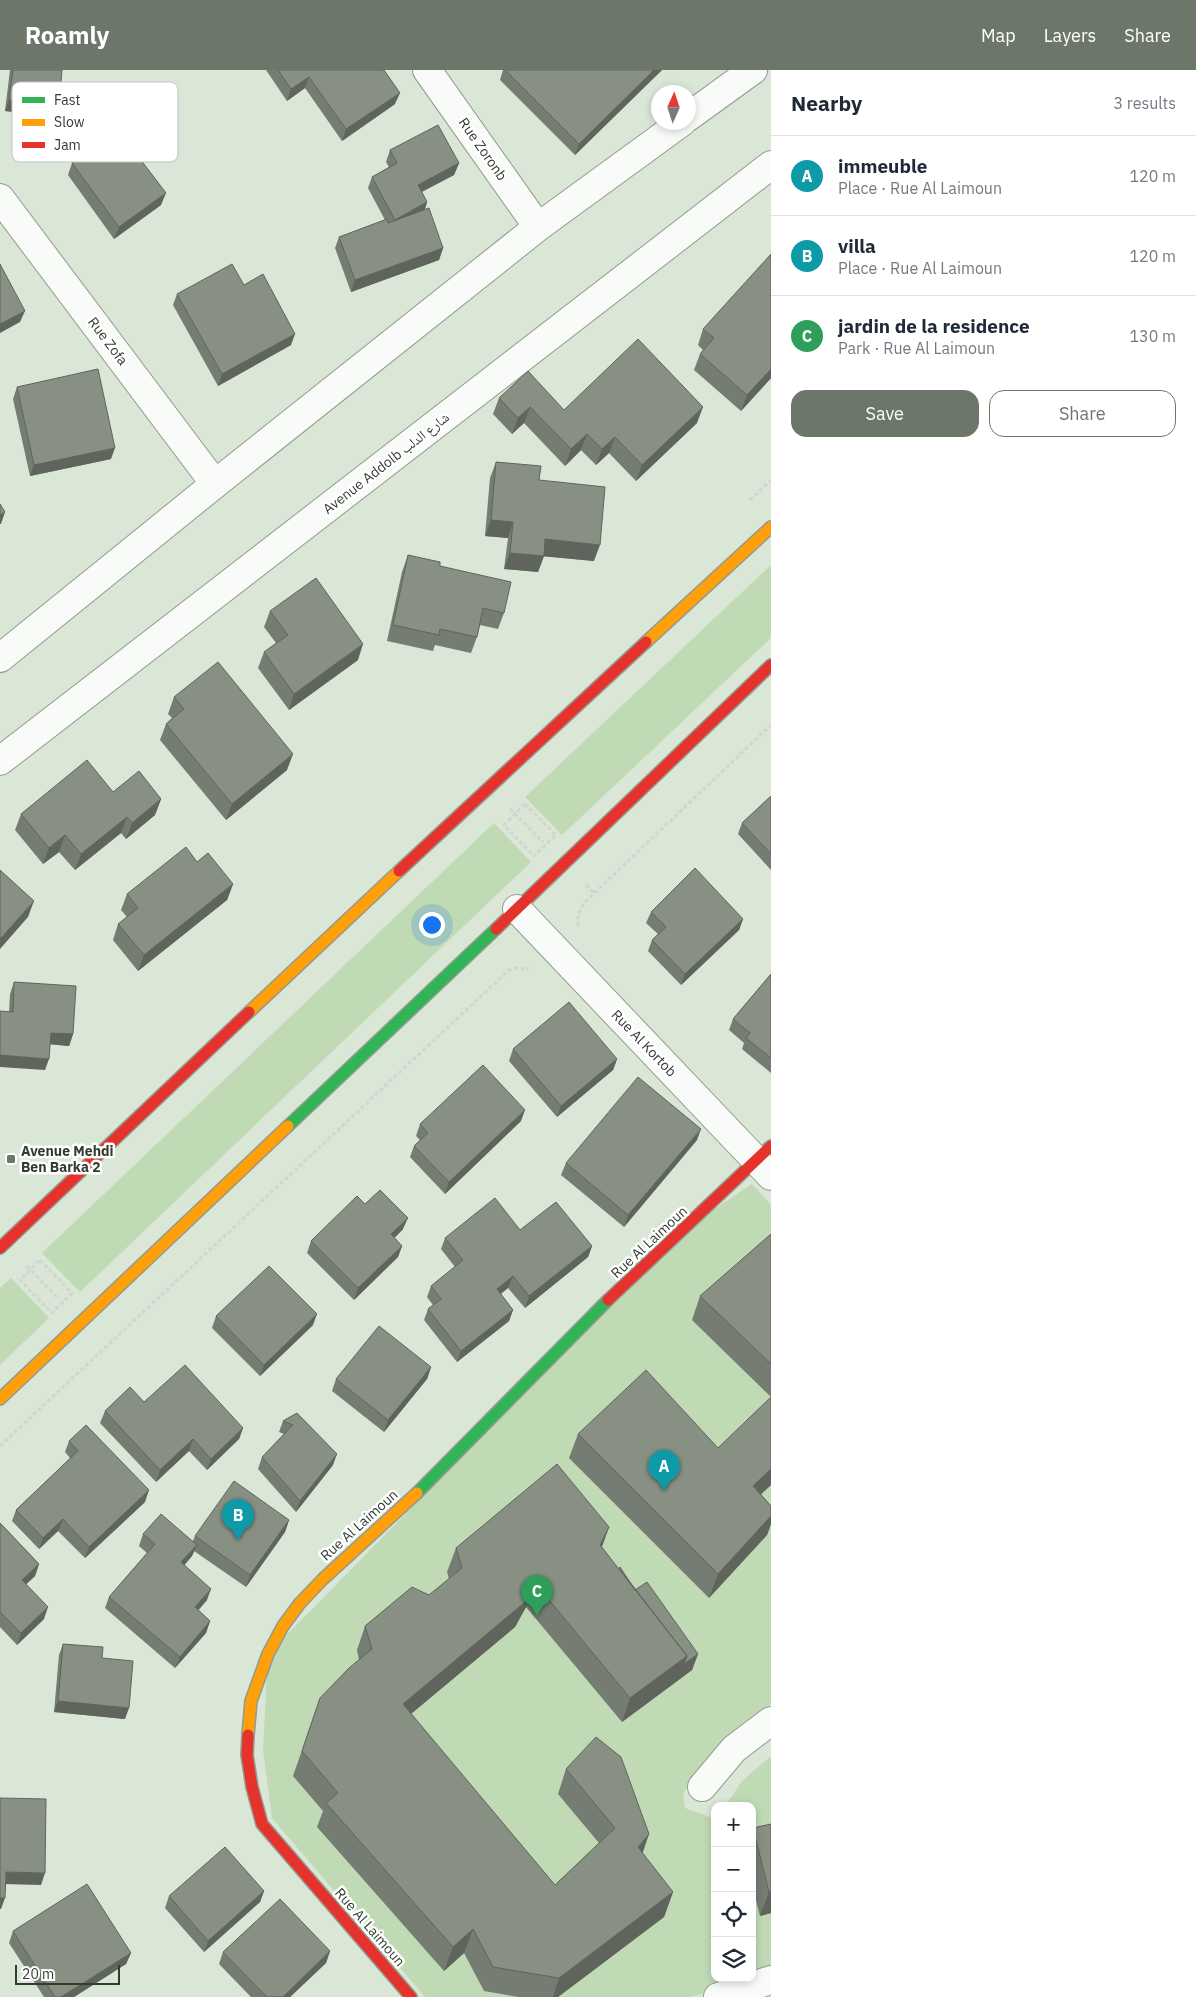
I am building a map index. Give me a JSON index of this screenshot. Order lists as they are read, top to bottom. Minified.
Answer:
{"streets":{"main road":["Rue Al Laimoun"],"street":["Rue Zoronb","Rue Zofa","Avenue Addolb شارع الدلب","Rue Al Kortob"]},"crossings":[["Rue Al Kortob","Rue Al Laimoun"]],"places":{"transit":["Avenue Mehdi Ben Barka 2"]},"legend":["Fast","Slow","Jam"],"scale_bar":"20 m","north":"top","page":{"header":"Roamly","nav":["Map","Layers","Share"],"heading":["Nearby","3 results"],"list":[{"mark":"A","name":"immeuble","note":"Place · Rue Al Laimoun","value":"120 m"},{"mark":"B","name":"villa","note":"Place · Rue Al Laimoun","value":"120 m"},{"mark":"C","name":"jardin de la residence","note":"Park · Rue Al Laimoun","value":"130 m"}],"buttons":["Save","Share"],"pins":["A","B","C"],"map_buttons":["+","−"],"scale":"20 m"}}
